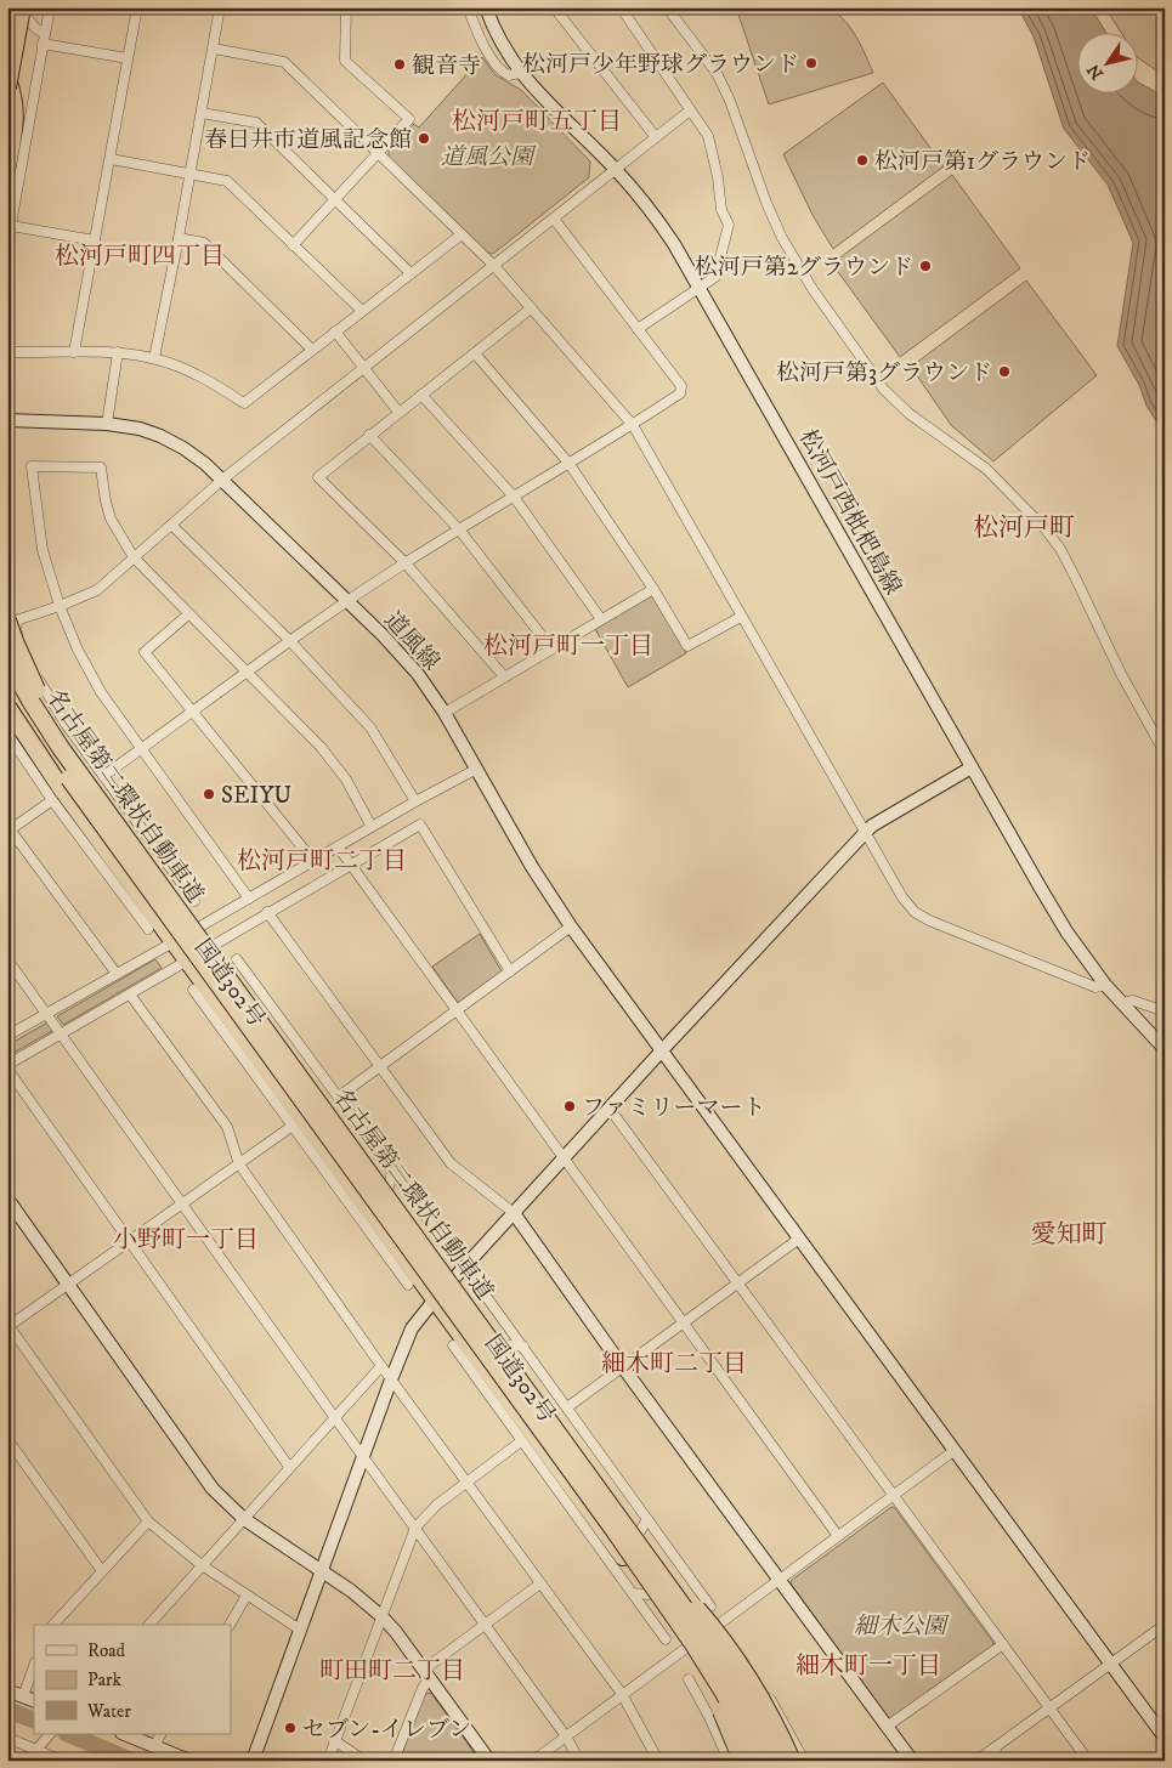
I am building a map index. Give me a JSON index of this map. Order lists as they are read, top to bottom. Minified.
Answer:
{"streets":{"highway":["名古屋第二環状自動車道","国道302号"],"street":["松河戸西枇杷島線","道風線"]},"districts":["松河戸町五丁目","松河戸町四丁目","松河戸町","松河戸町一丁目","松河戸町二丁目","愛知町","小野町一丁目","細木町二丁目","細木町一丁目","町田町二丁目"],"parks":["道風公園","細木公園"],"places":["松河戸少年野球グラウンド","観音寺","春日井市道風記念館","松河戸第1グラウンド","松河戸第2グラウンド","松河戸第3グラウンド","SEIYU","ファミリーマート","セブン-イレブン"],"legend":["Road","Park","Water"],"north":"bottom left"}
